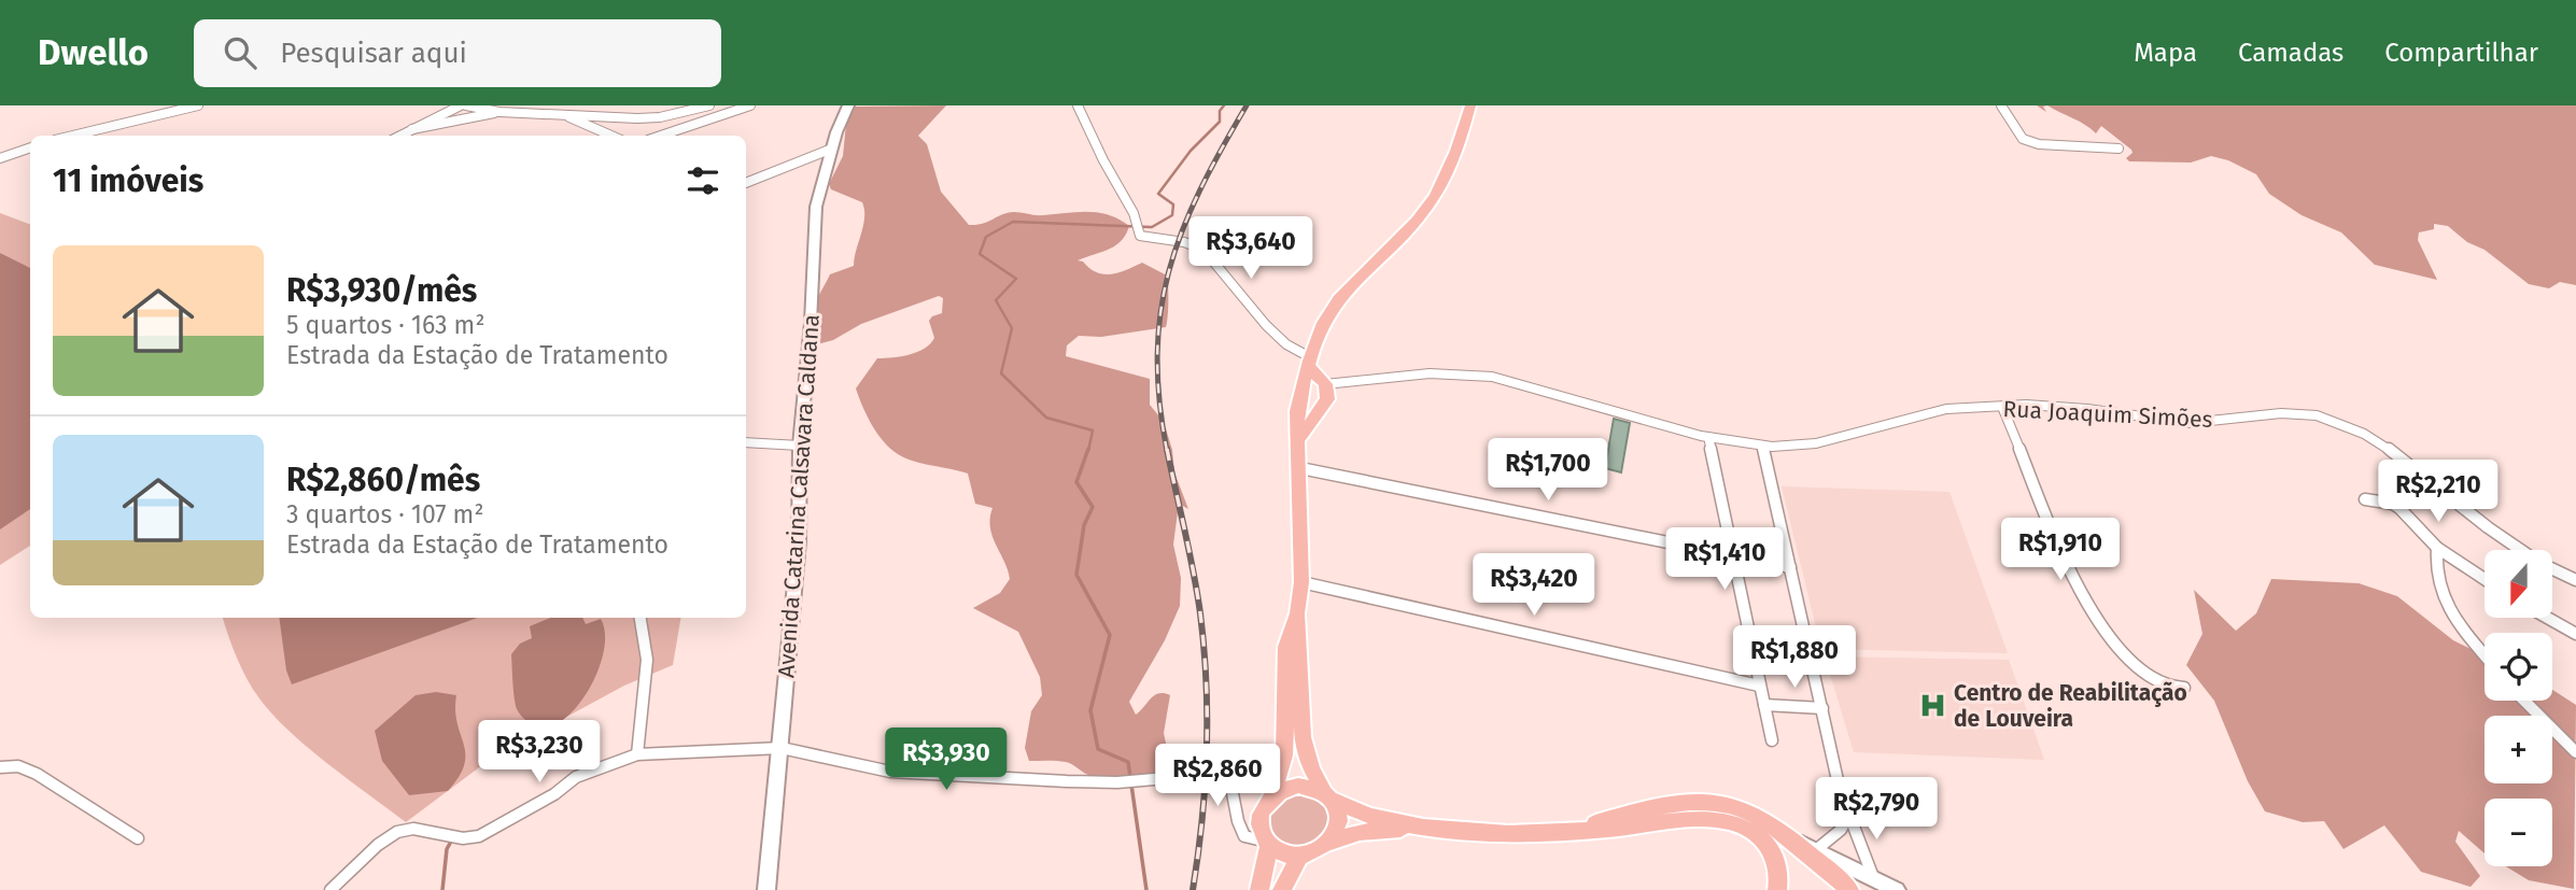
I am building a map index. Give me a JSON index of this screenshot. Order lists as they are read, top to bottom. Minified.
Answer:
{"streets":{"street":["Rua Joaquim Simões","Avenida Catarina Calsavara Caldana"]},"places":{"hospital":["Centro de Reabilitação de Louveira"]},"north":"bottom","page":{"header":"Dwello","search":"Pesquisar aqui","nav":["Mapa","Camadas","Compartilhar"],"heading":"11 imóveis","price":["R$3,640","R$1,700","R$2,210","R$1,910","R$1,410","R$3,420","R$1,880","R$3,230","R$3,930","R$2,860","R$2,790"],"list":[{"name":"R$3,930/mês","note":"5 quartos · 163 m² · Estrada da Estação de Tratamento"},{"name":"R$2,860/mês","note":"3 quartos · 107 m² · Estrada da Estação de Tratamento"}],"map_buttons":["+","−"]}}
